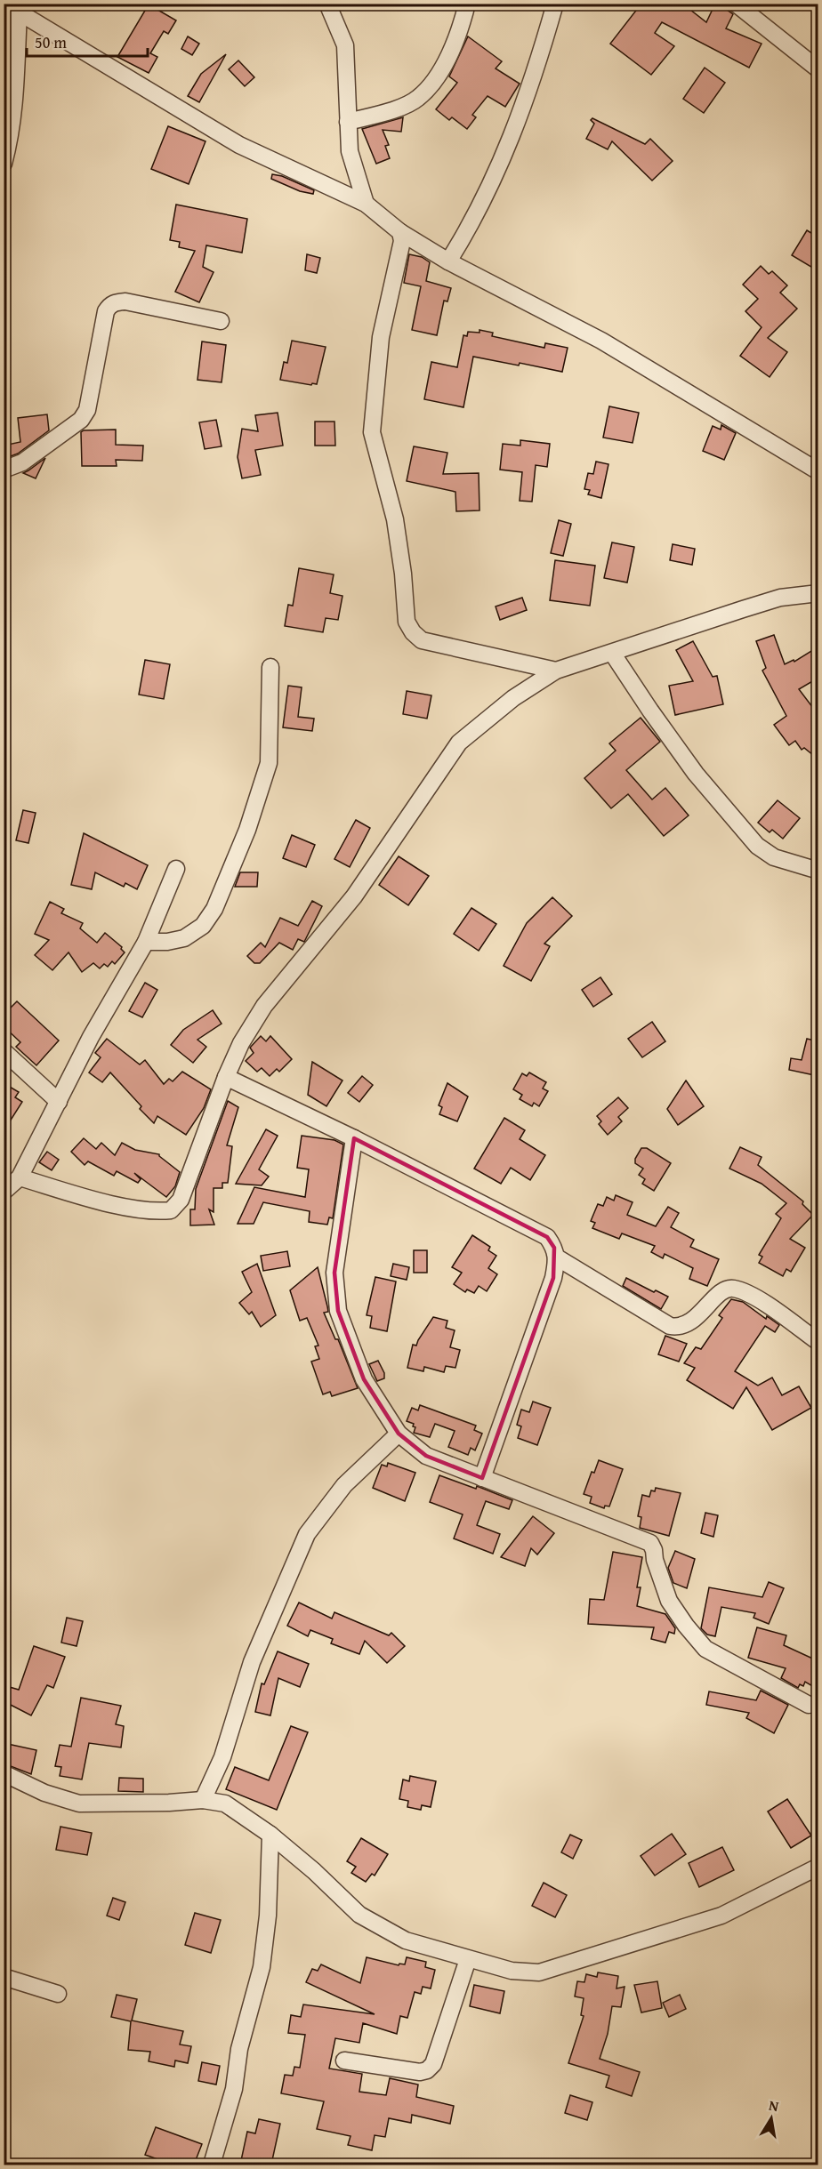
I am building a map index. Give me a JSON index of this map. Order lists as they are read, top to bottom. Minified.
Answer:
{"scale_bar":"50 m","north":"top"}
